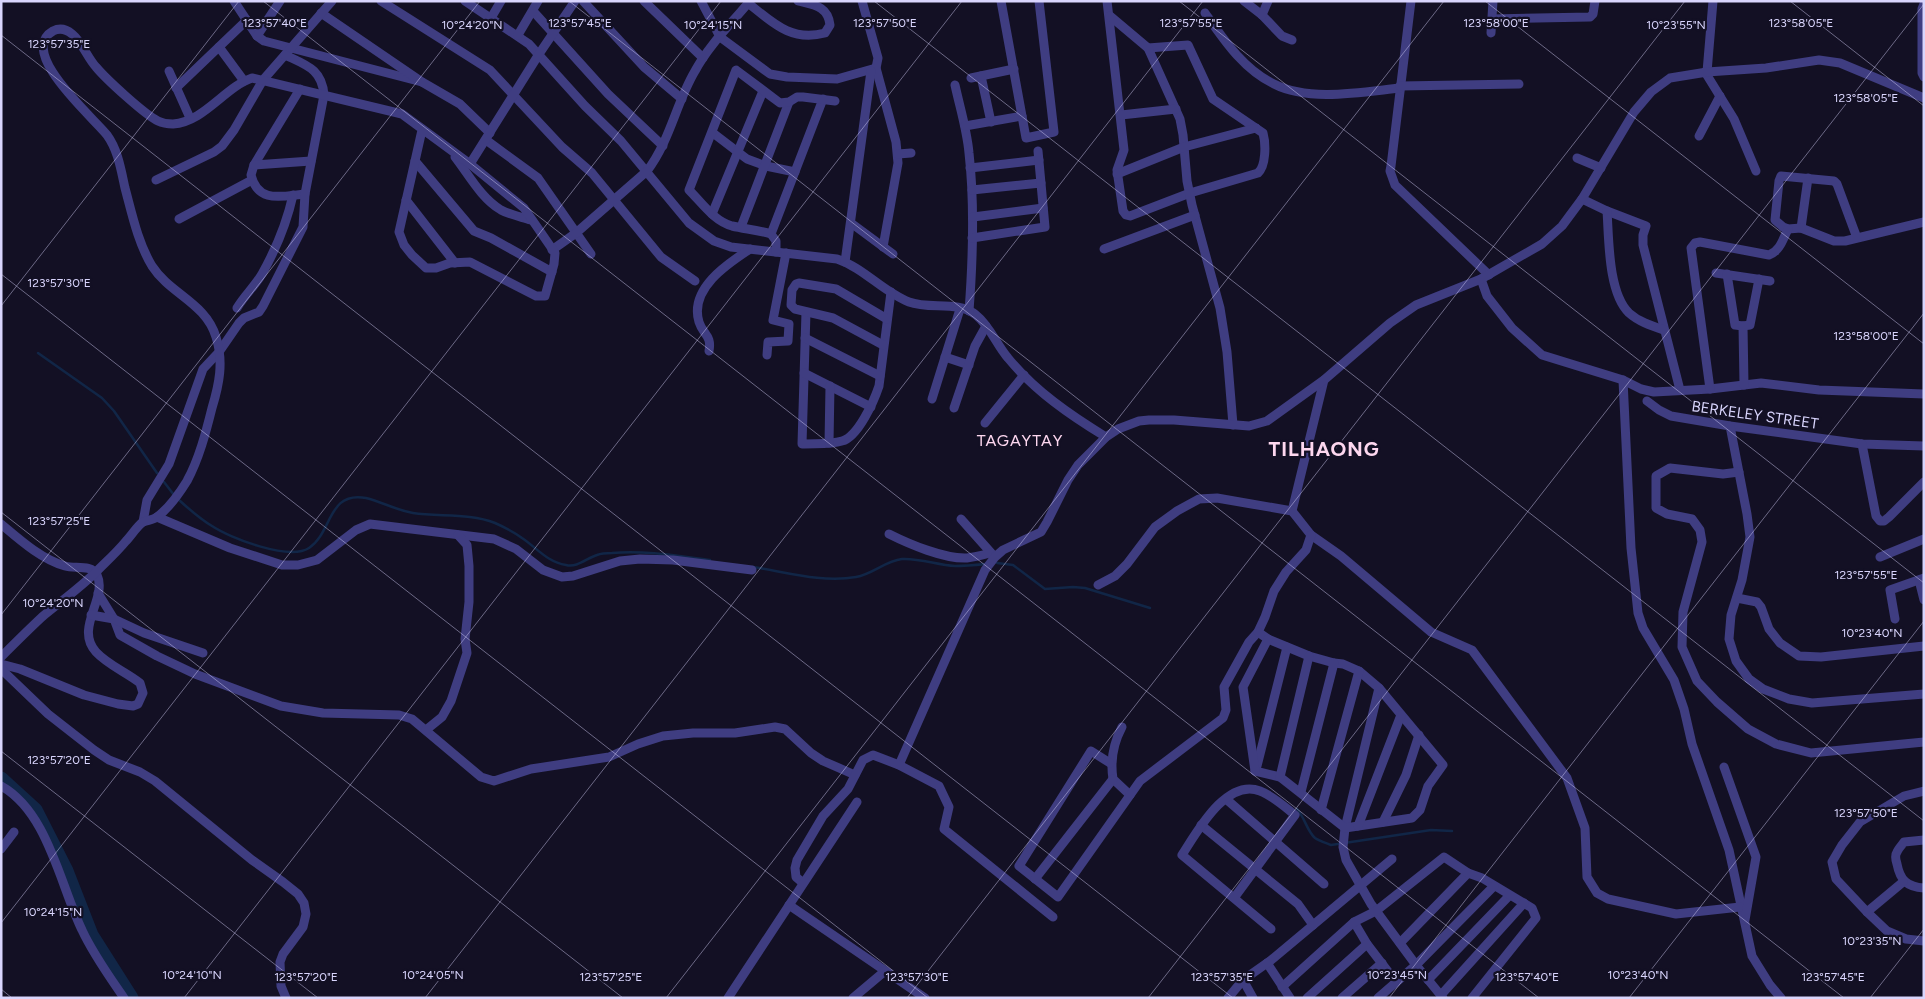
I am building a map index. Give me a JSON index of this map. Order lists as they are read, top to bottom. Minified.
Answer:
{"streets":{"street":["BERKELEY STREET"]},"districts":["TAGAYTAY","TILHAONG"],"coordinates":["123°57'40\"E","123°57'45\"E","123°57'50\"E","123°57'55\"E","123°58'00\"E","123°58'05\"E","10°24'20\"N","10°24'15\"N","10°23'55\"N","123°57'35\"E","123°57'30\"E","123°57'25\"E","10°23'40\"N","123°57'20\"E","10°23'35\"N","10°24'10\"N","10°24'05\"N","10°23'45\"N"]}
